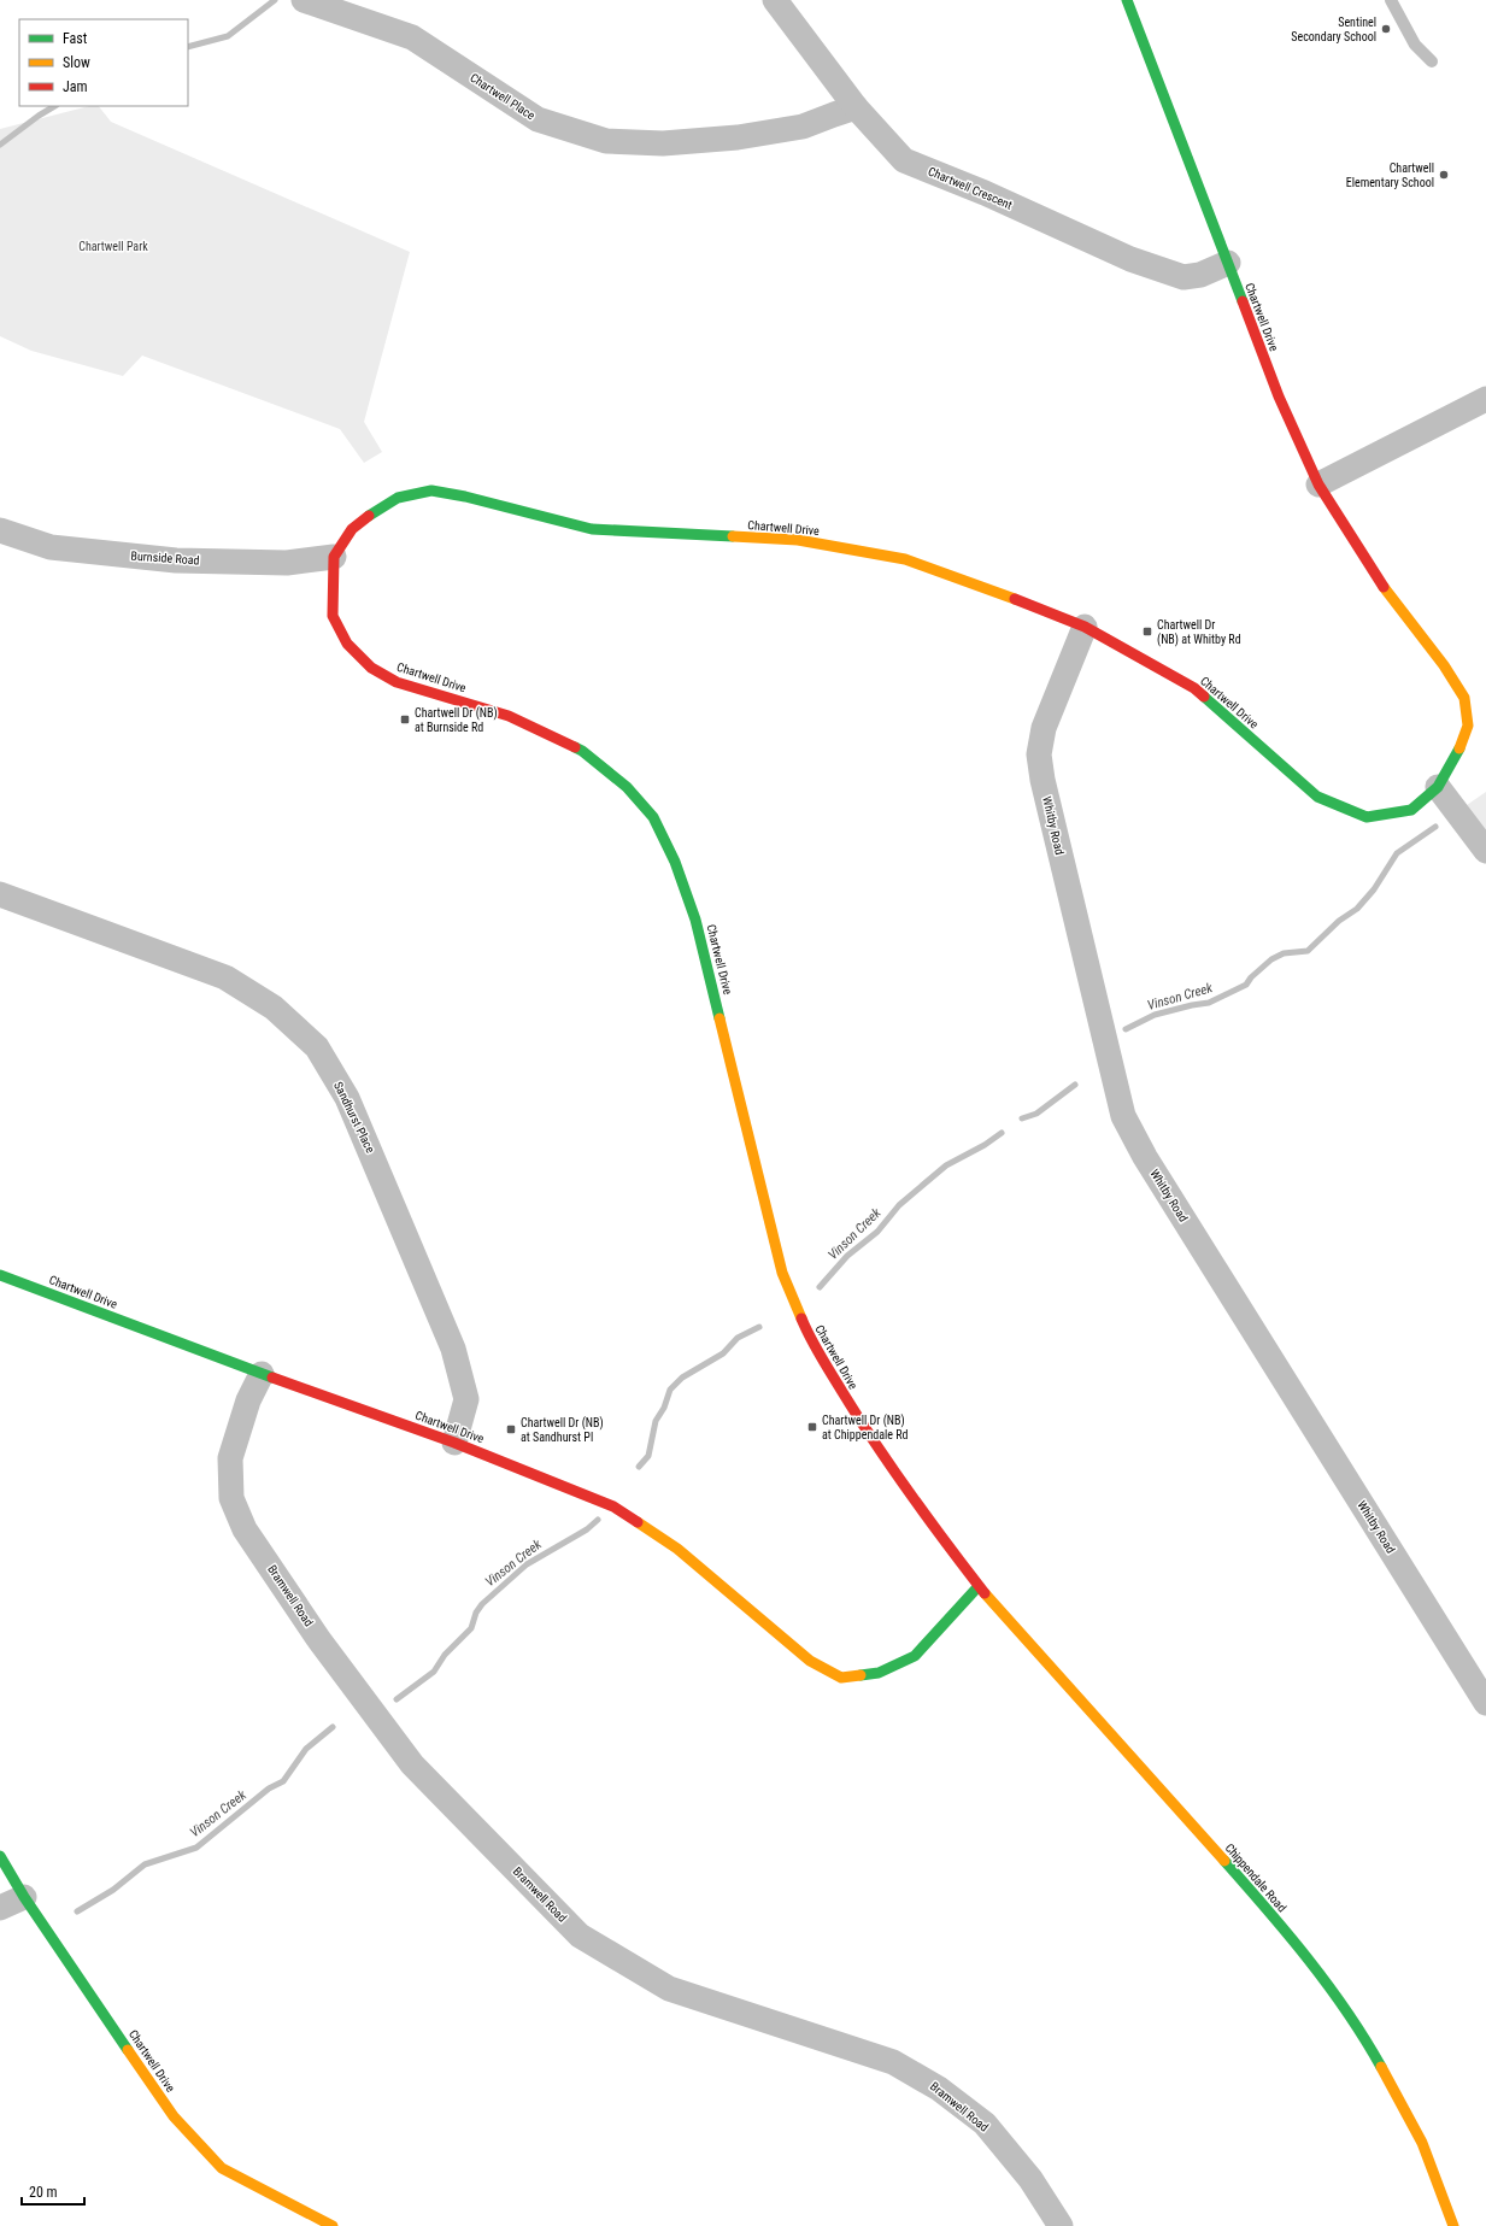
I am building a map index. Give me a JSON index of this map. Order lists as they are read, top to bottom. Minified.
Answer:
{"streets":{"street":["Chartwell Place","Chartwell Crescent","Chartwell Drive","Burnside Road","Whitby Road","Sandhurst Place","Bramwell Road","Chippendale Road"]},"crossings":[["Chartwell Place","Chartwell Crescent"],["Chartwell Crescent","Chartwell Drive"],["Chartwell Drive","Burnside Road"],["Chartwell Drive","Whitby Road"],["Chartwell Drive","Sandhurst Place"],["Chartwell Drive","Bramwell Road"],["Chartwell Drive","Chippendale Road"]],"water":["Vinson Creek"],"parks":["Chartwell Park"],"places":{"other":["Sentinel Secondary School","Chartwell Elementary School"],"transit":["Chartwell Dr (NB) at Whitby Rd","Chartwell Dr (NB) at Burnside Rd","Chartwell Dr (NB) at Chippendale Rd","Chartwell Dr (NB) at Sandhurst Pl"]},"legend":["Fast","Slow","Jam"],"scale_bar":"20 m"}
